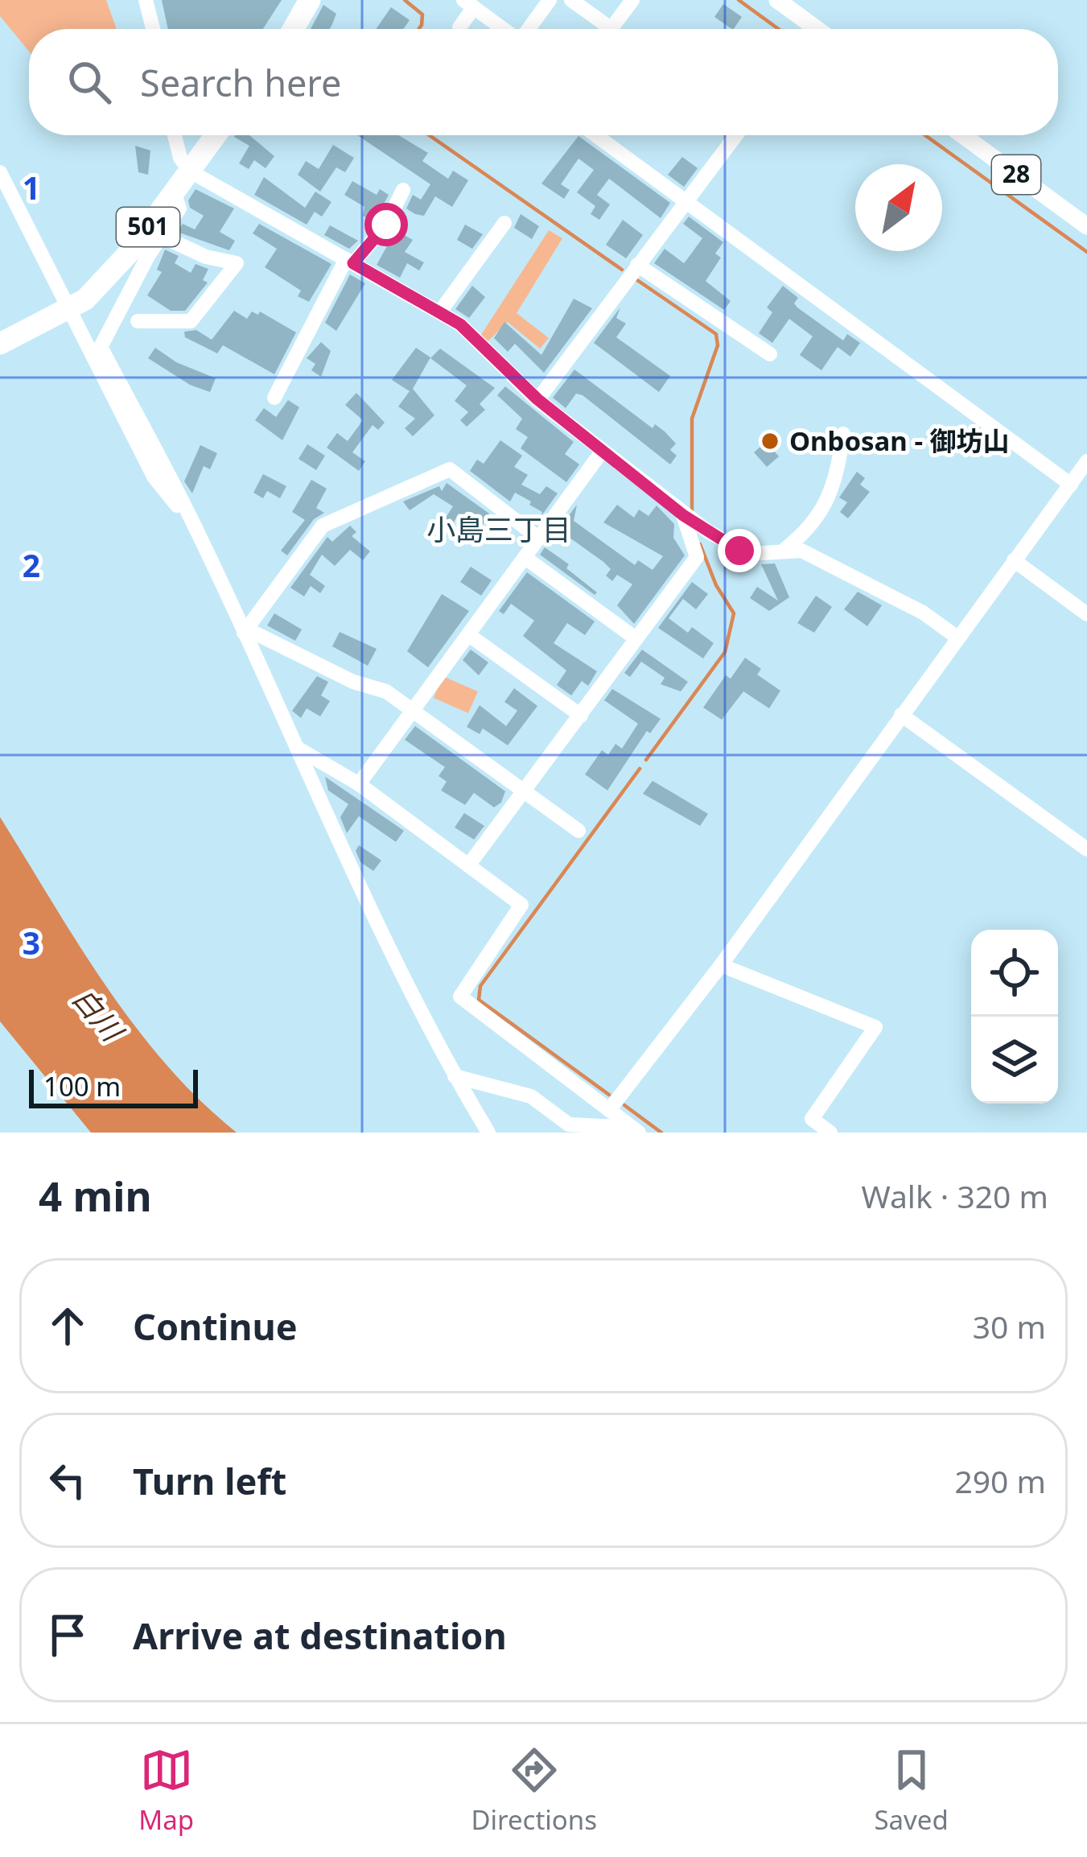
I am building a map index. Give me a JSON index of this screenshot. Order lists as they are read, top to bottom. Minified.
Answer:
{"streets":{"highway":["501"],"main road":["28"]},"districts":["小島三丁目"],"water":["白川"],"places":["Onbosan - 御坊山"],"scale_bar":"100 m","north":"top right","page":{"search":"Search here","scale":"100 m","heading":["4 min","Walk · 320 m"],"list":[["Continue","30 m"],["Turn left","290 m"],"Arrive at destination"],"nav":["Map","Directions","Saved"]},"grid":{"rows":["1","2","3"]}}
